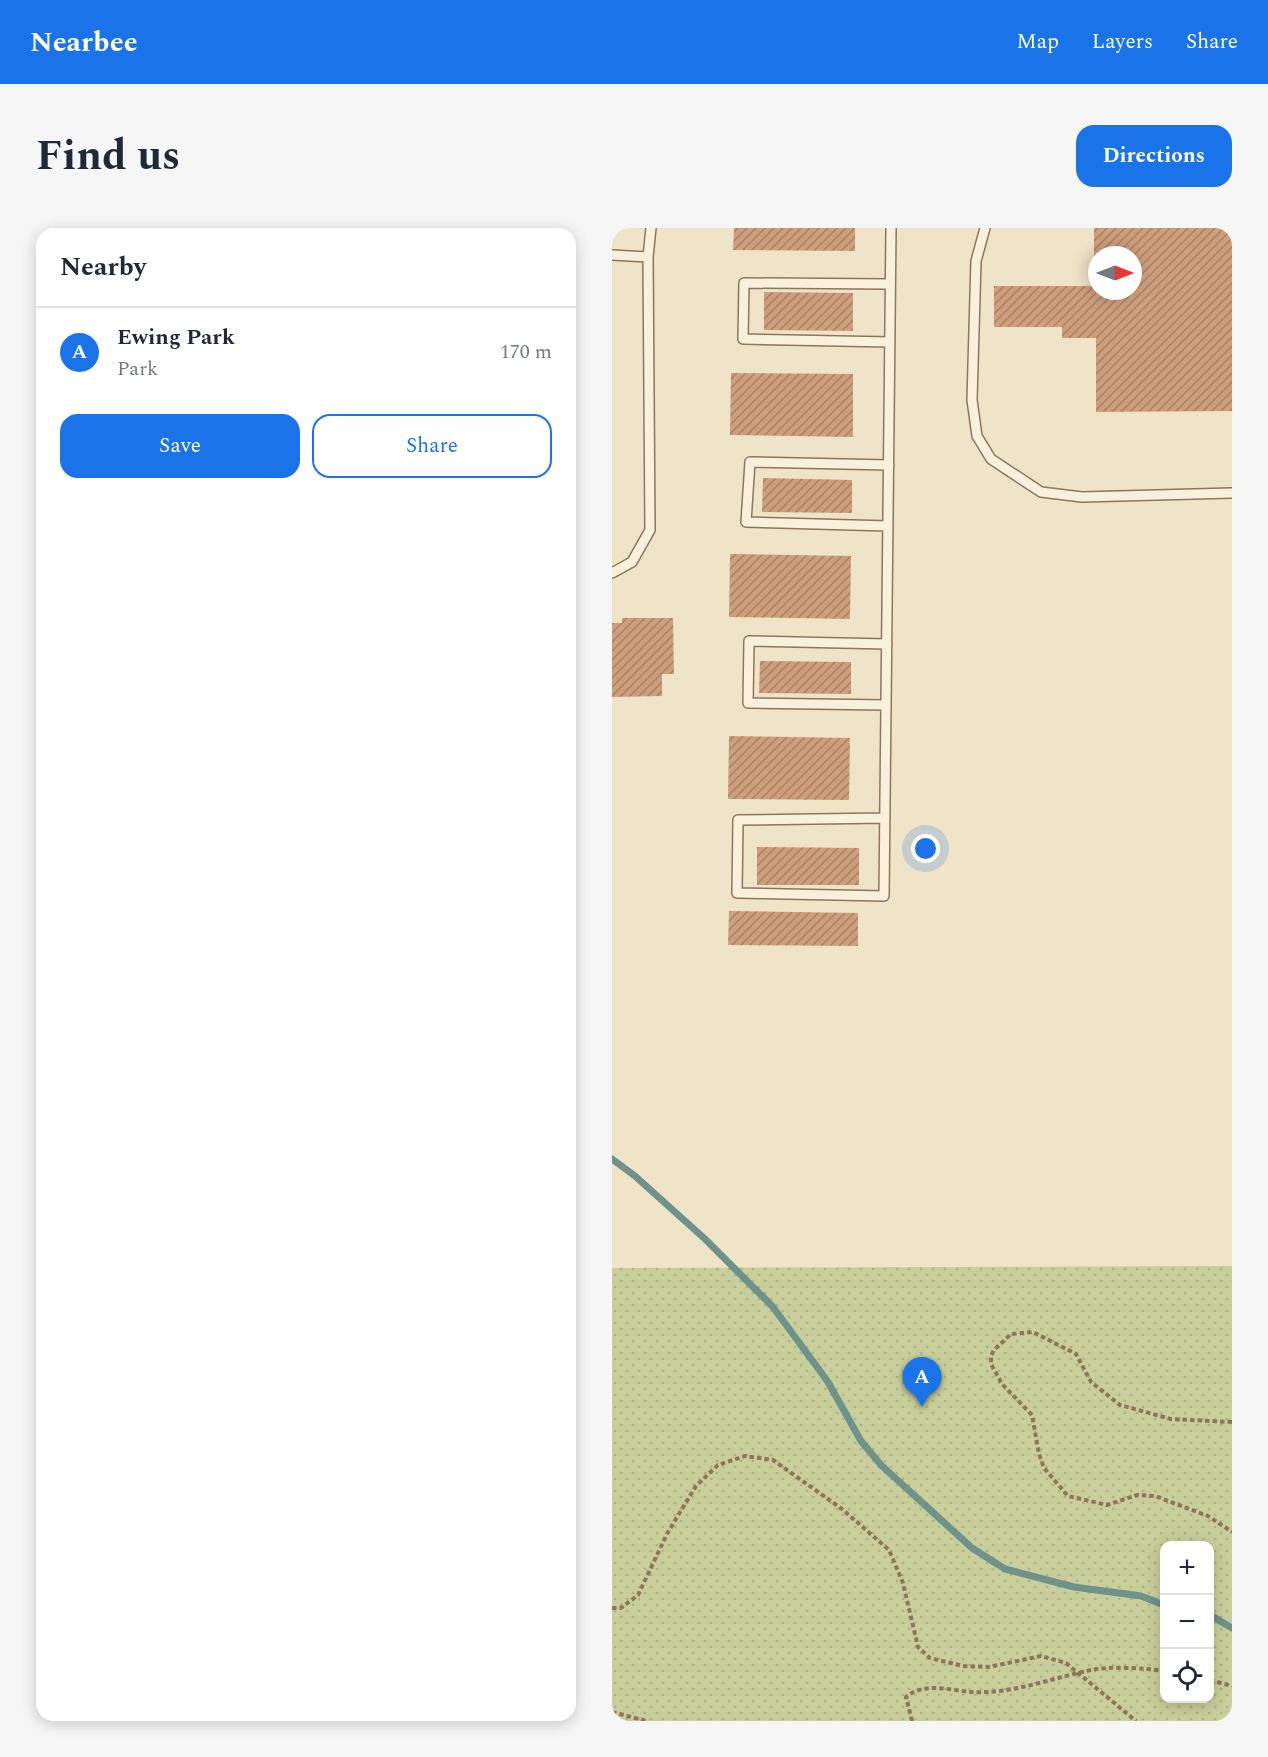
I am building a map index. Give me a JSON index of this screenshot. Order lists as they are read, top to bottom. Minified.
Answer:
{"north":"right","page":{"header":"Nearbee","nav":["Map","Layers","Share"],"title":"Find us","buttons":["Directions",["Save","Share"]],"heading":"Nearby","list":[{"mark":"A","name":"Ewing Park","note":"Park","value":"170 m"}],"pins":"A","map_buttons":["+","−"]}}
